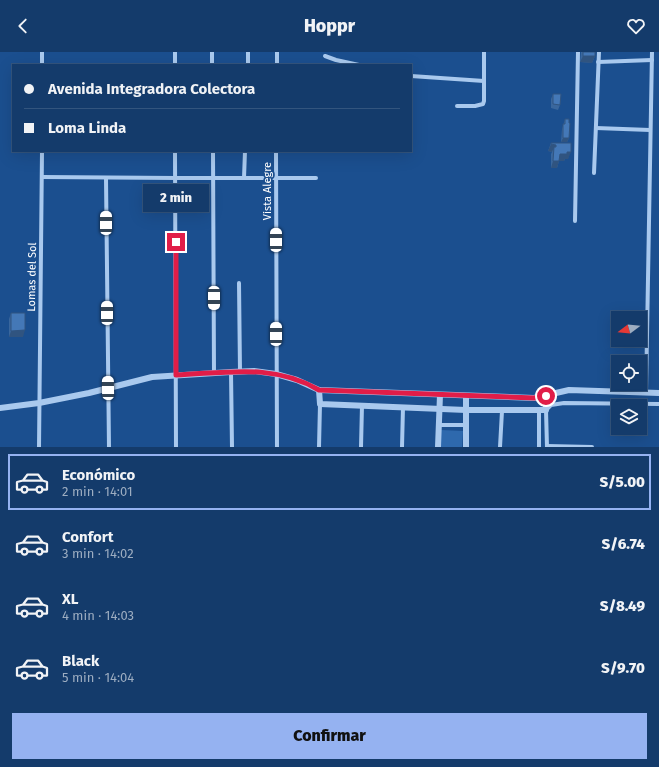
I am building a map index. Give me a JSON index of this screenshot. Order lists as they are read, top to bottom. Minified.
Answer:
{"streets":{"street":["Vista Alegre","Lomas del Sol"]},"north":"left","page":{"header":"Hoppr","banner":["Avenida Integradora Colectora","Loma Linda"],"bubble":"2 min","list":[{"name":"Económico","note":"2 min · 14:01","value":"S/5.00"},{"name":"Confort","note":"3 min · 14:02","value":"S/6.74"},{"name":"XL","note":"4 min · 14:03","value":"S/8.49"},{"name":"Black","note":"5 min · 14:04","value":"S/9.70"}],"buttons":"Confirmar"}}
